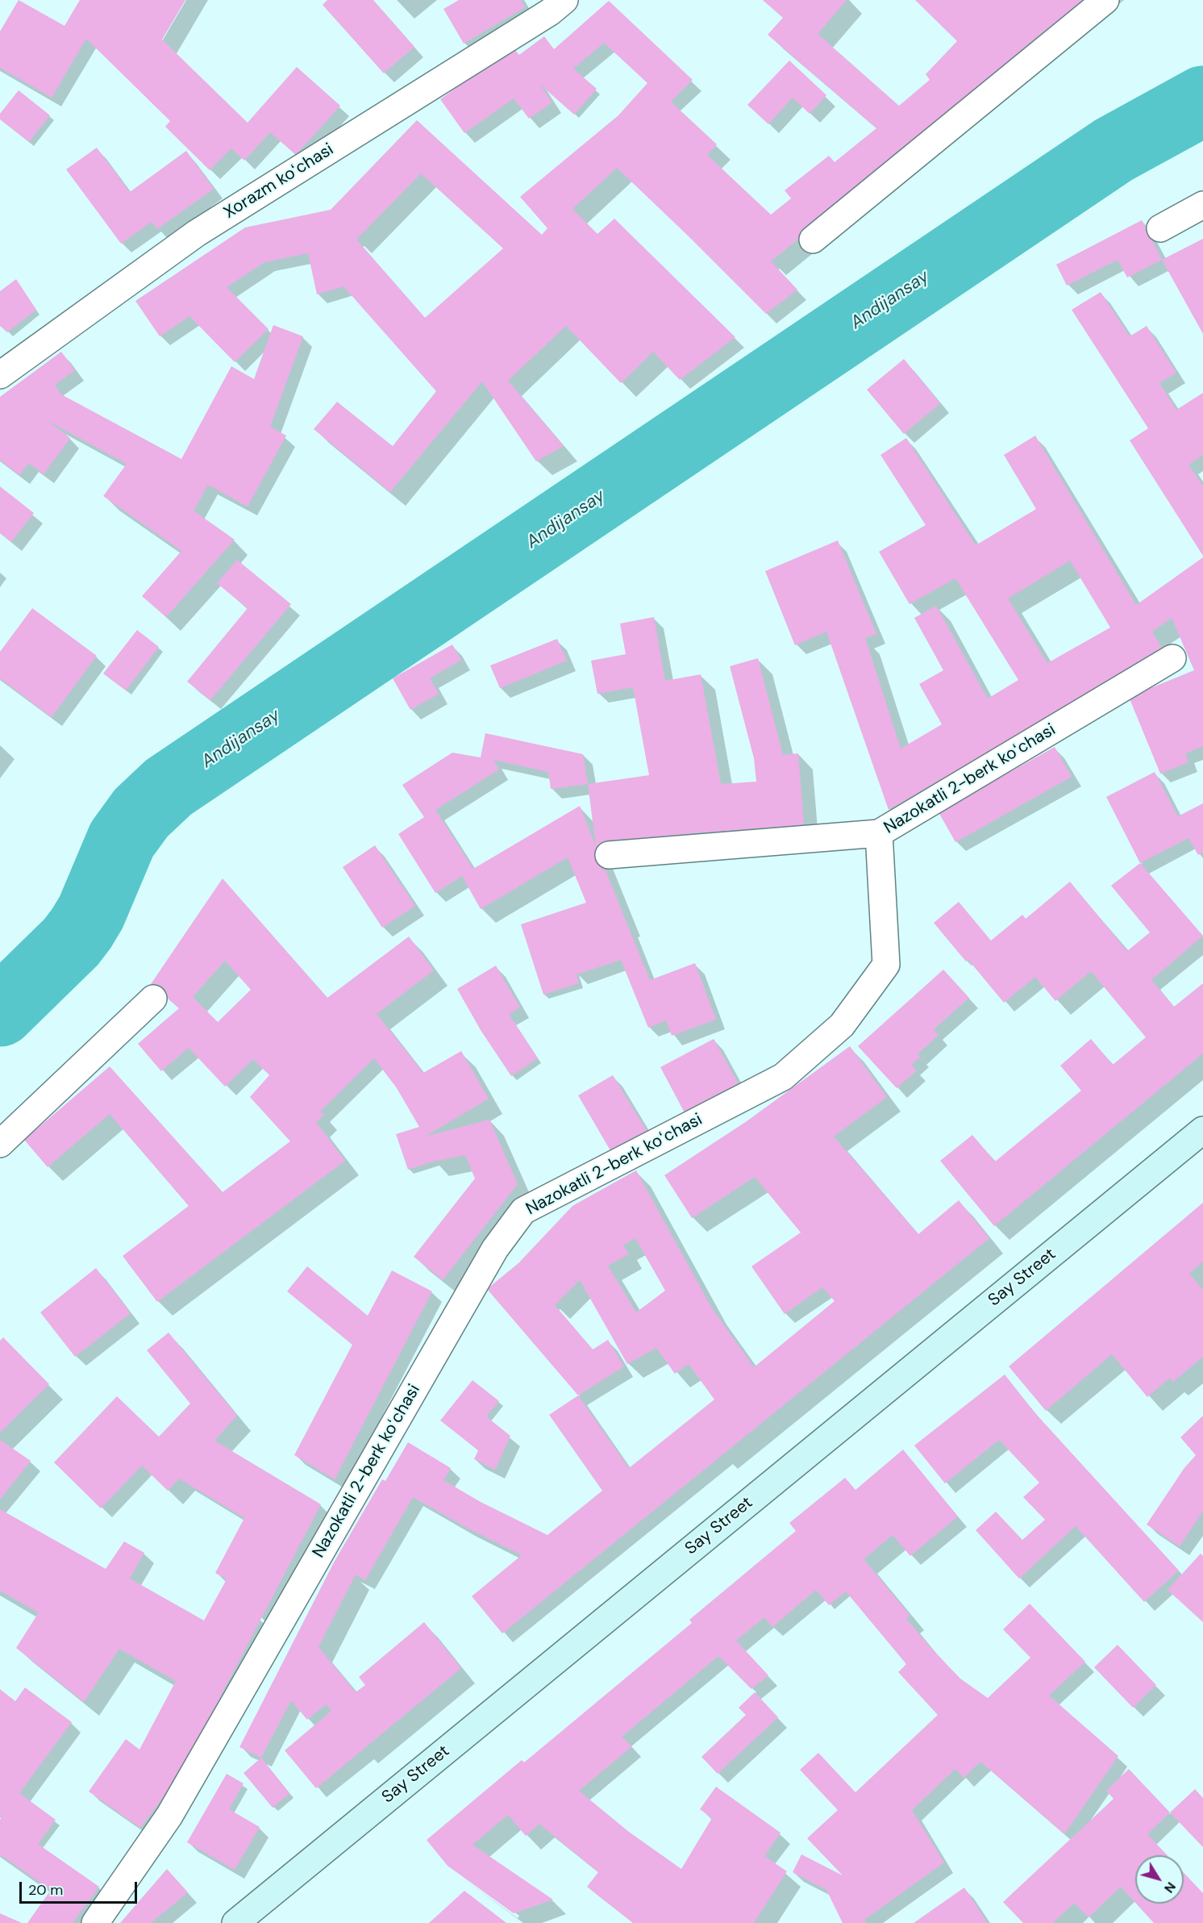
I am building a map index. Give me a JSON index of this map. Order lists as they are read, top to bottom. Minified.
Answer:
{"streets":{"main road":["Say Street"],"street":["Xorazm koʻchasi","Nazokatli 2-berk koʻchasi"]},"water":["Andijansay"],"scale_bar":"20 m","north":"bottom right"}
